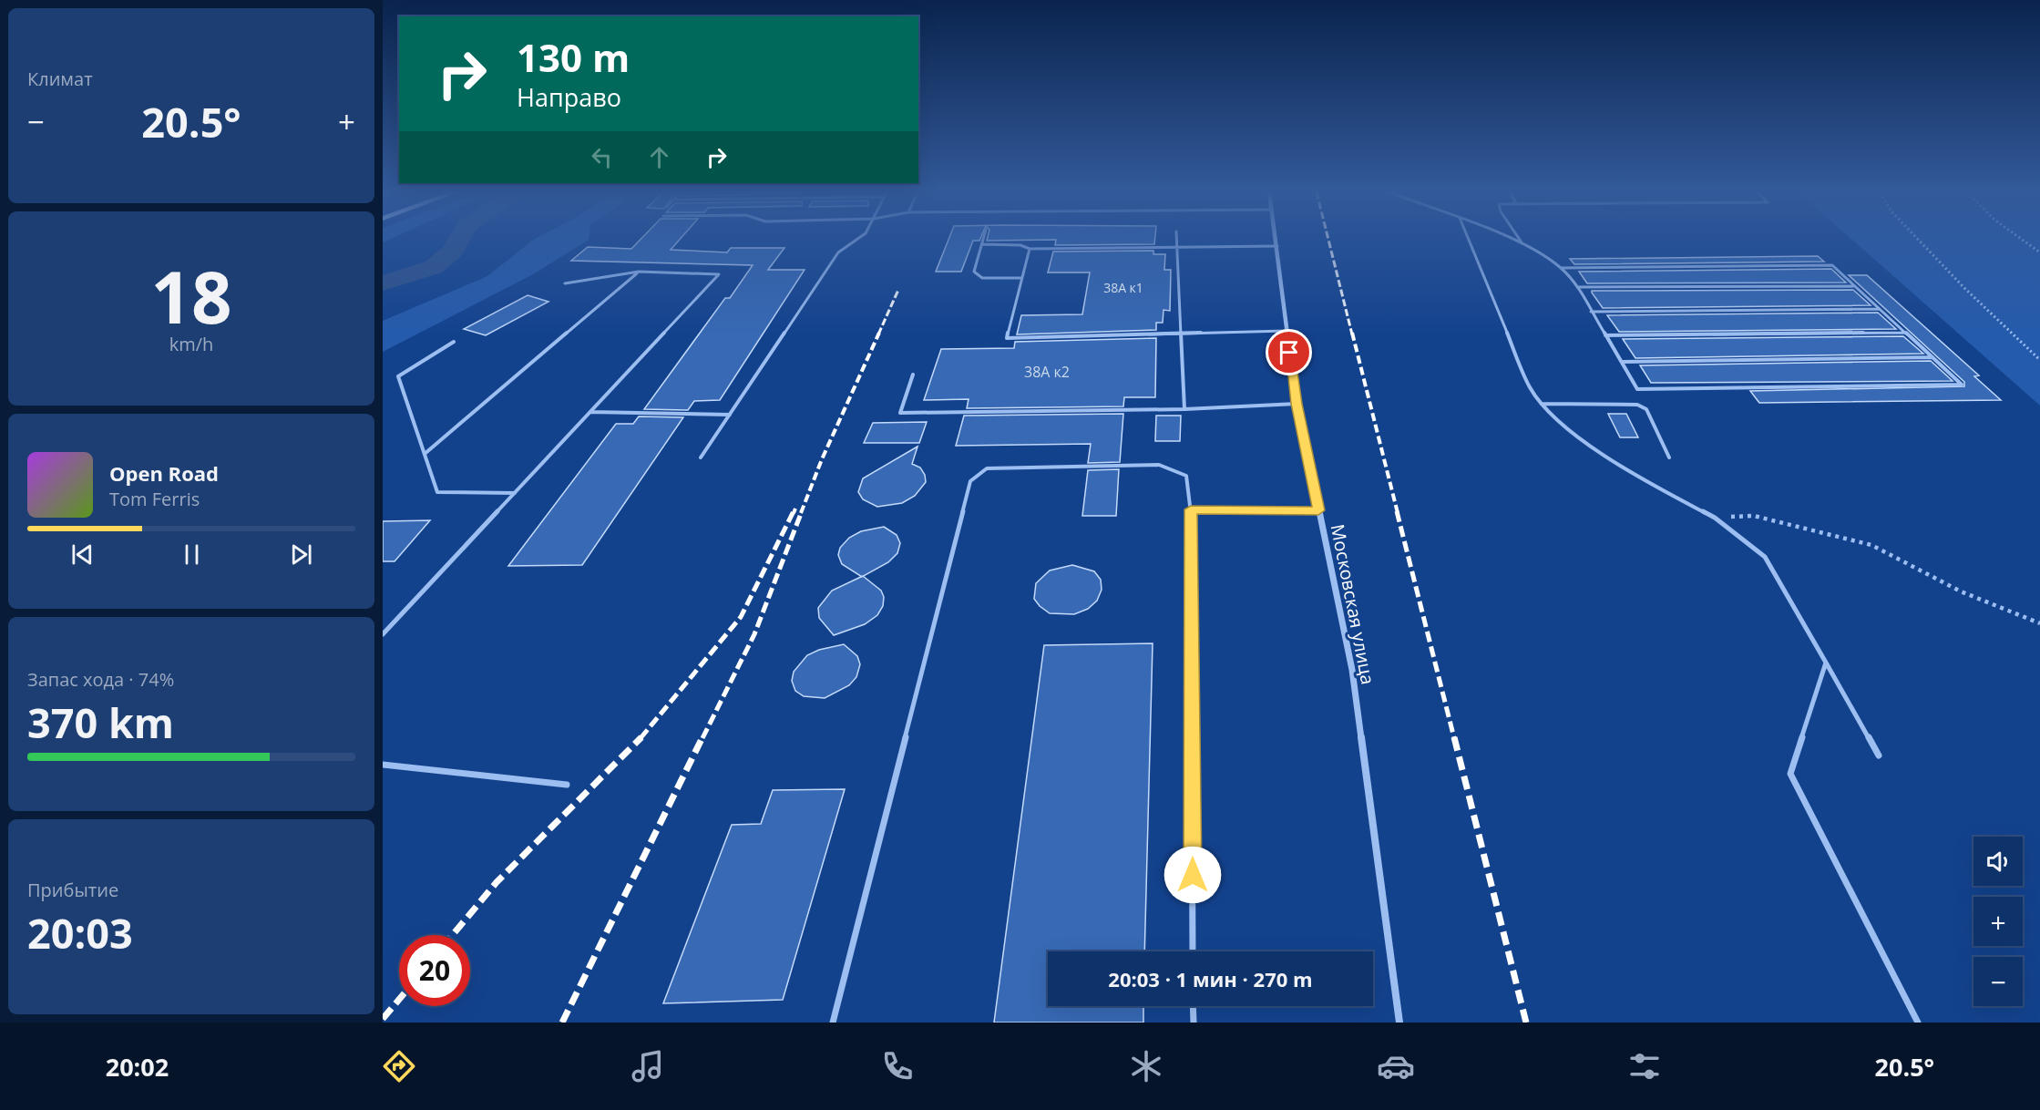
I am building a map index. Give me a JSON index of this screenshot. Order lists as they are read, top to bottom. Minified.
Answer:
{"streets":{"street":["Московская улица"]},"house_numbers":["38А к1","38А к2"],"page":{"tile":["Климат",["18","km/h"],["Запас хода · 74%","370 km"],["Прибытие","20:03"]],"turn":["130 m","Направо"],"heat":["−","20.5°","+"],"song":["Open Road","Tom Ferris"],"map_buttons":["+","−"],"limit":"20","trip":"20:03 · 1 мин · 270 m","tabs":["20:02","20.5°"]}}
